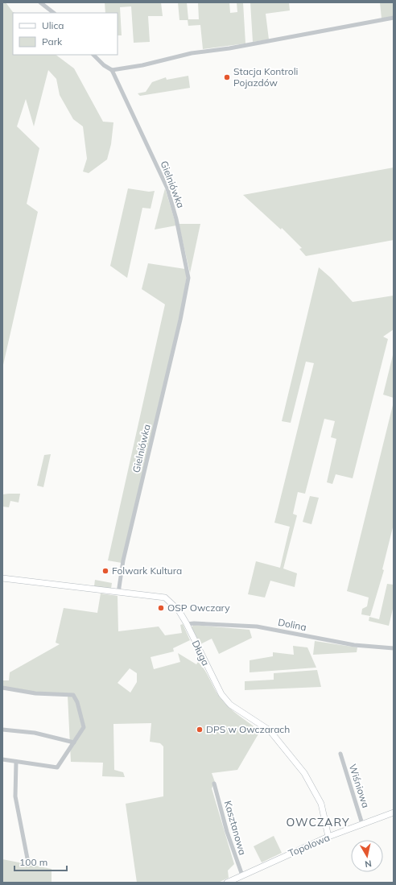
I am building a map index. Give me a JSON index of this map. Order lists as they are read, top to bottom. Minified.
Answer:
{"streets":{"street":["Gielniówka","Dolina","Długa","Wiśniowa","Kasztanowa","Topolowa"]},"crossings":[["Gielniówka","Długa"],["Dolina","Długa"],["Długa","Topolowa"],["Wiśniowa","Topolowa"],["Kasztanowa","Topolowa"]],"districts":["OWCZARY"],"places":["Stacja Kontroli Pojazdów","Folwark Kultura","OSP Owczary","DPS w Owczarach"],"legend":["Ulica","Park"],"scale_bar":"100 m","north":"bottom"}
